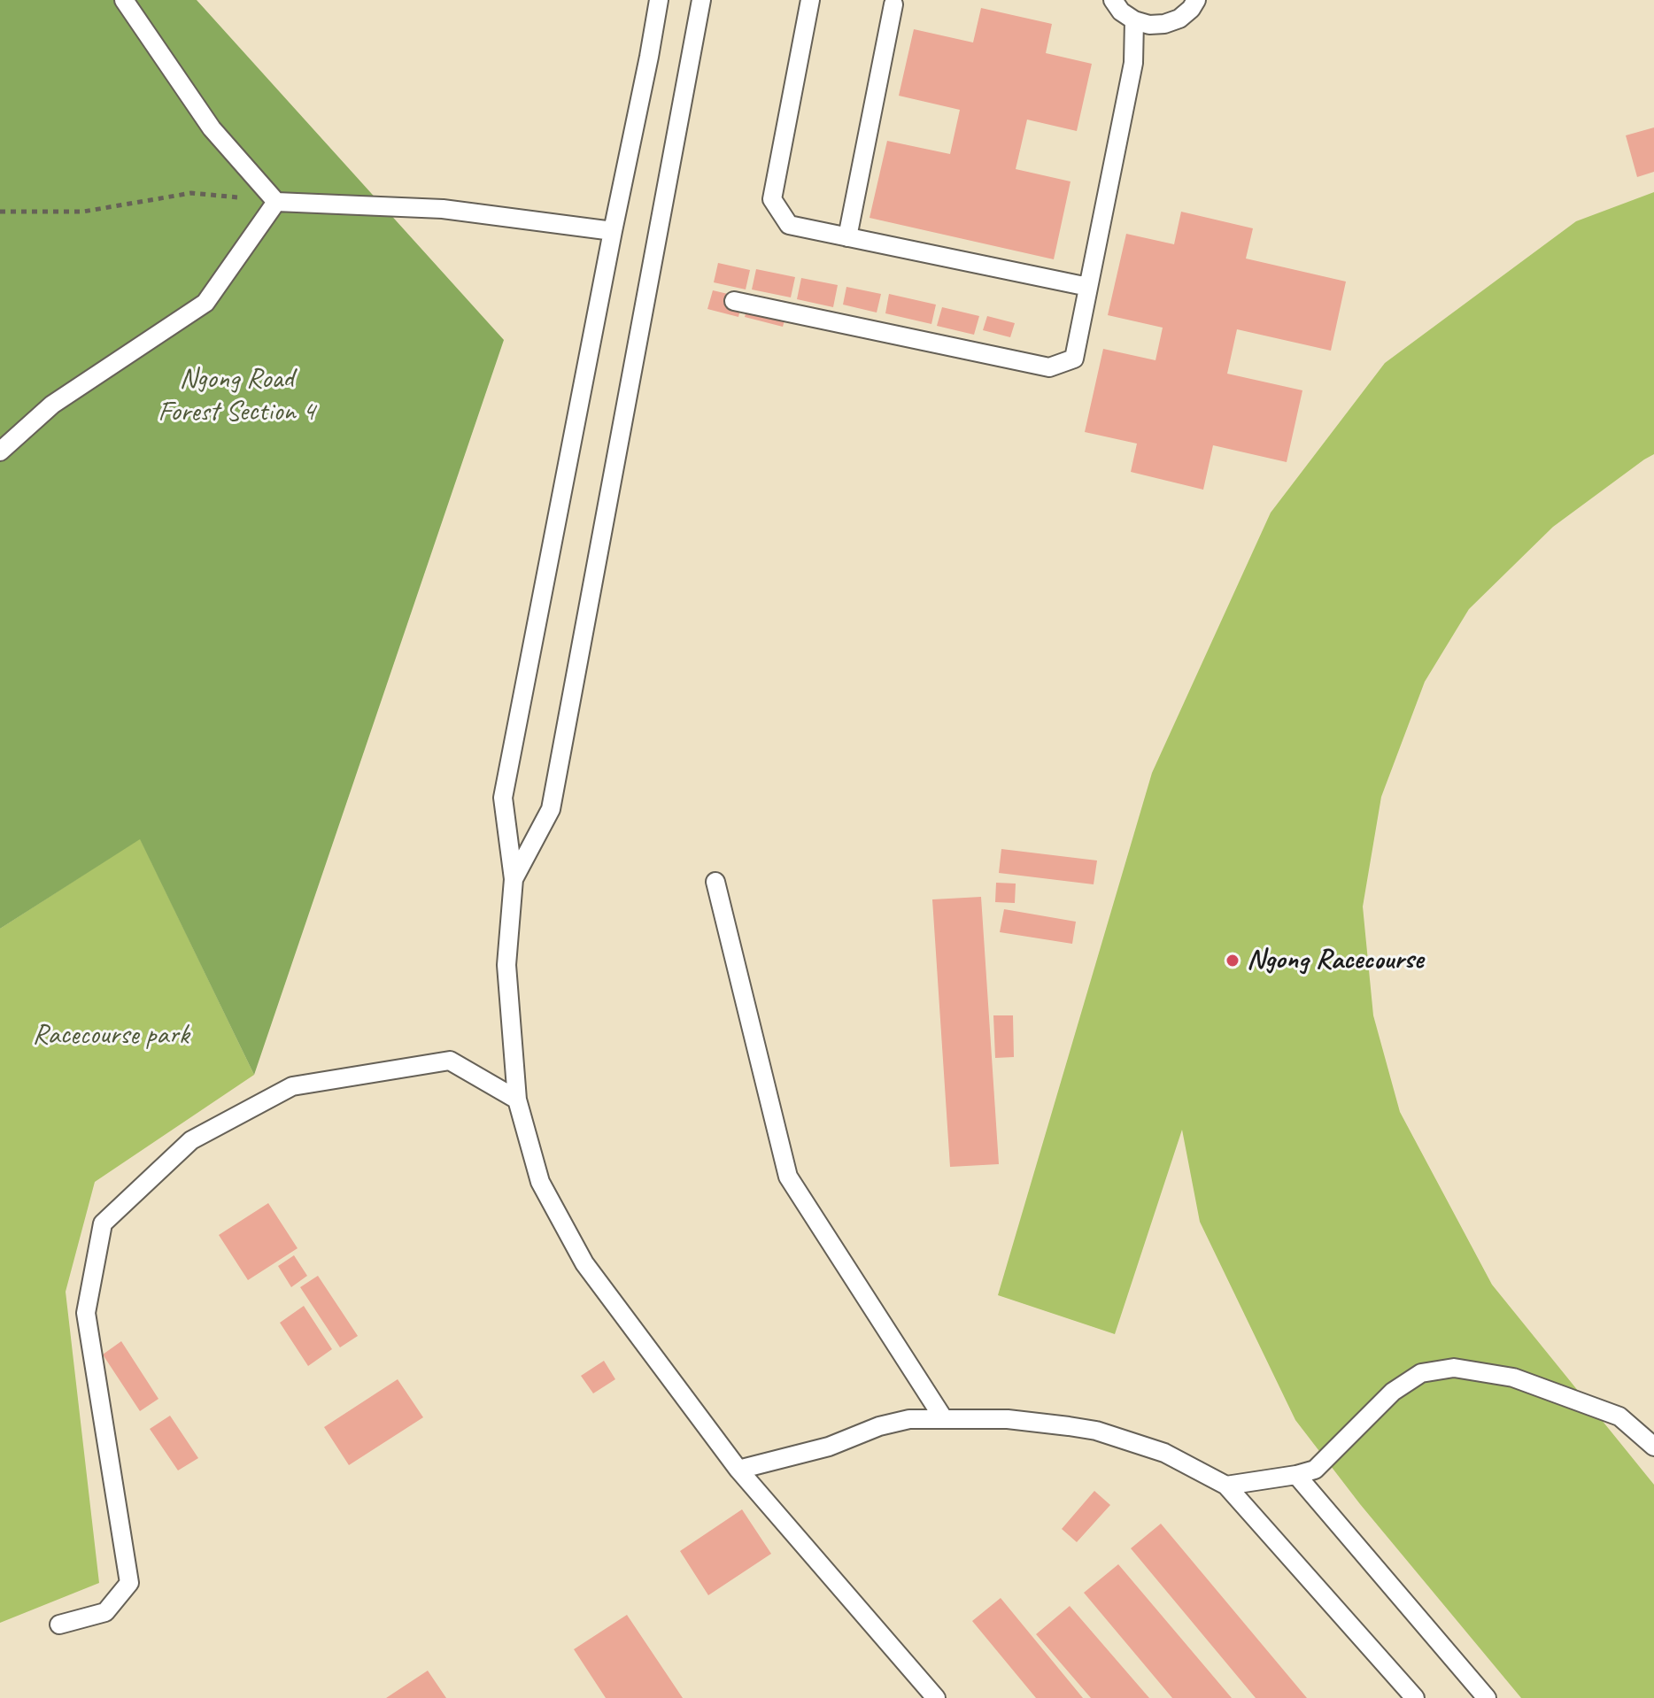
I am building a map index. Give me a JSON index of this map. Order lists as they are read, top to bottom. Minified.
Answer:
{"parks":["Ngong Road Forest Section 4","Racecourse park"],"places":["Ngong Racecourse"]}
